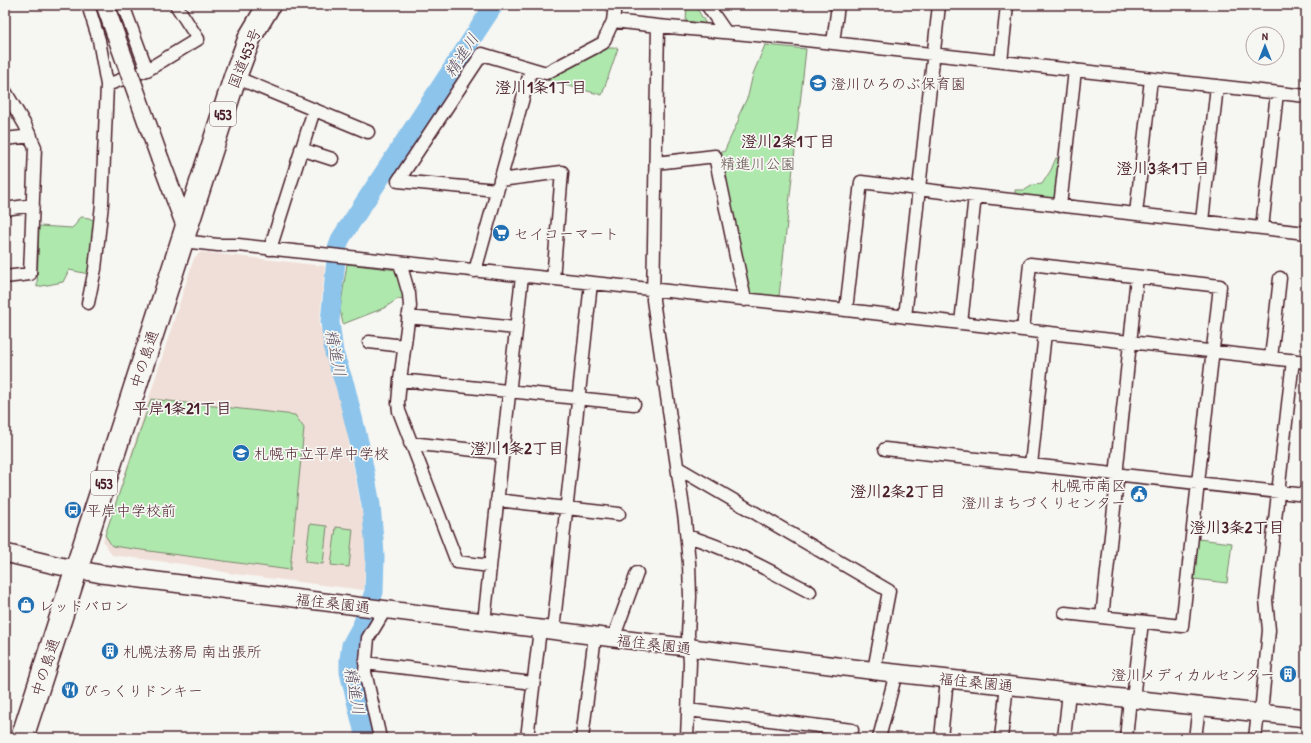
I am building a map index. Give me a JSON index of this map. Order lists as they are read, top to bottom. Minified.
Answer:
{"streets":{"highway":["国道453号","453","中の島通"],"street":["福住桑園通"]},"crossings":[["国道453号","中の島通"],["中の島通","福住桑園通"]],"districts":["澄川1条1丁目","澄川2条1丁目","澄川3条1丁目","平岸1条21丁目","澄川1条2丁目","澄川2条2丁目","澄川3条2丁目"],"water":["精進川"],"parks":["精進川公園"],"places":{"school or university":["澄川ひろのぶ保育園","札幌市立平岸中学校"],"supermarket":["セイコーマート"],"public building":["札幌市南区 澄川まちづくりセンター"],"bus stop":["平岸中学校前"],"shop":["レッドバロン"],"building":["札幌法務局 南出張所","澄川メディカルセンター"],"restaurant":["びっくりドンキー"]},"north":"top"}
